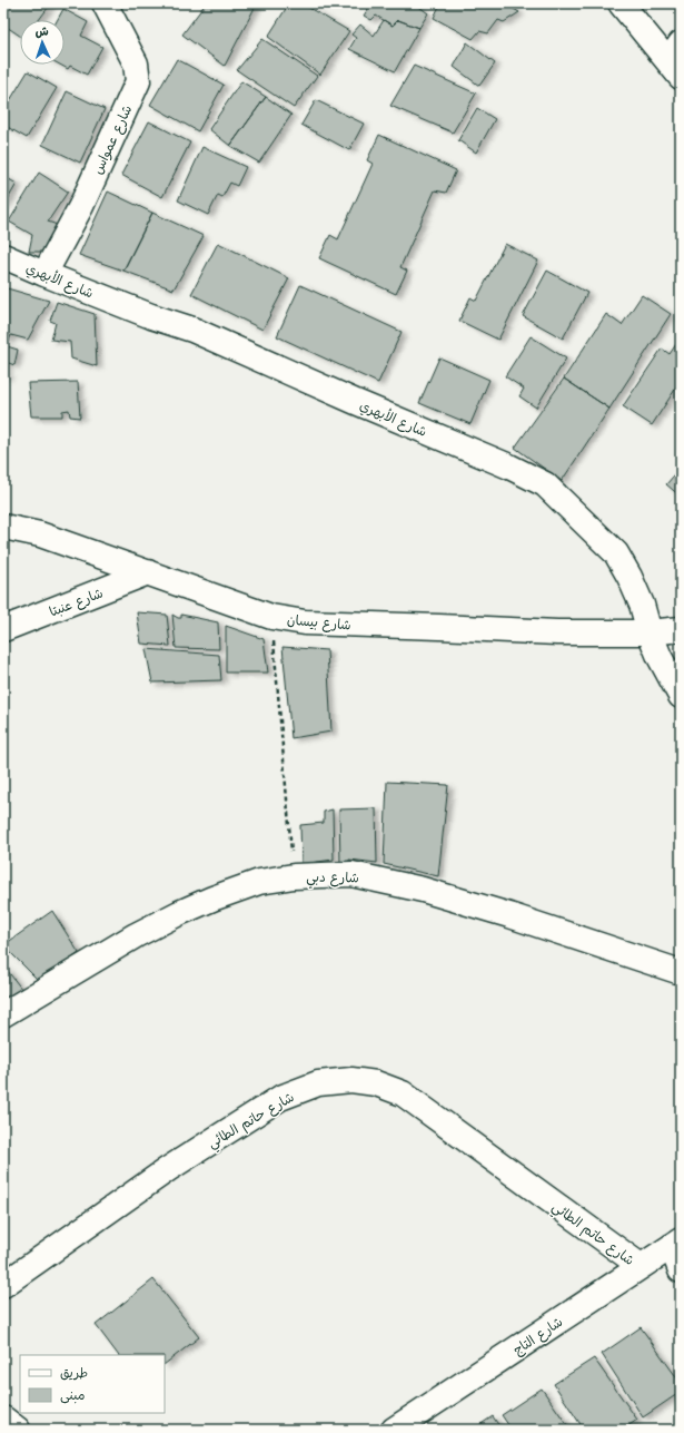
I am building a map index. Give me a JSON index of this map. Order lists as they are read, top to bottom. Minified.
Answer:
{"streets":{"street":["شارع عمواس","شارع الأبهري","شارع عنبتا","شارع بيسان","شارع دبي","شارع حاتم الطائي","شارع التاج"]},"crossings":[["شارع عمواس","شارع الأبهري"],["شارع الأبهري","شارع بيسان"],["شارع عنبتا","شارع بيسان"],["شارع حاتم الطائي","شارع التاج"]],"legend":["طريق","مبنى"],"north":"top"}
